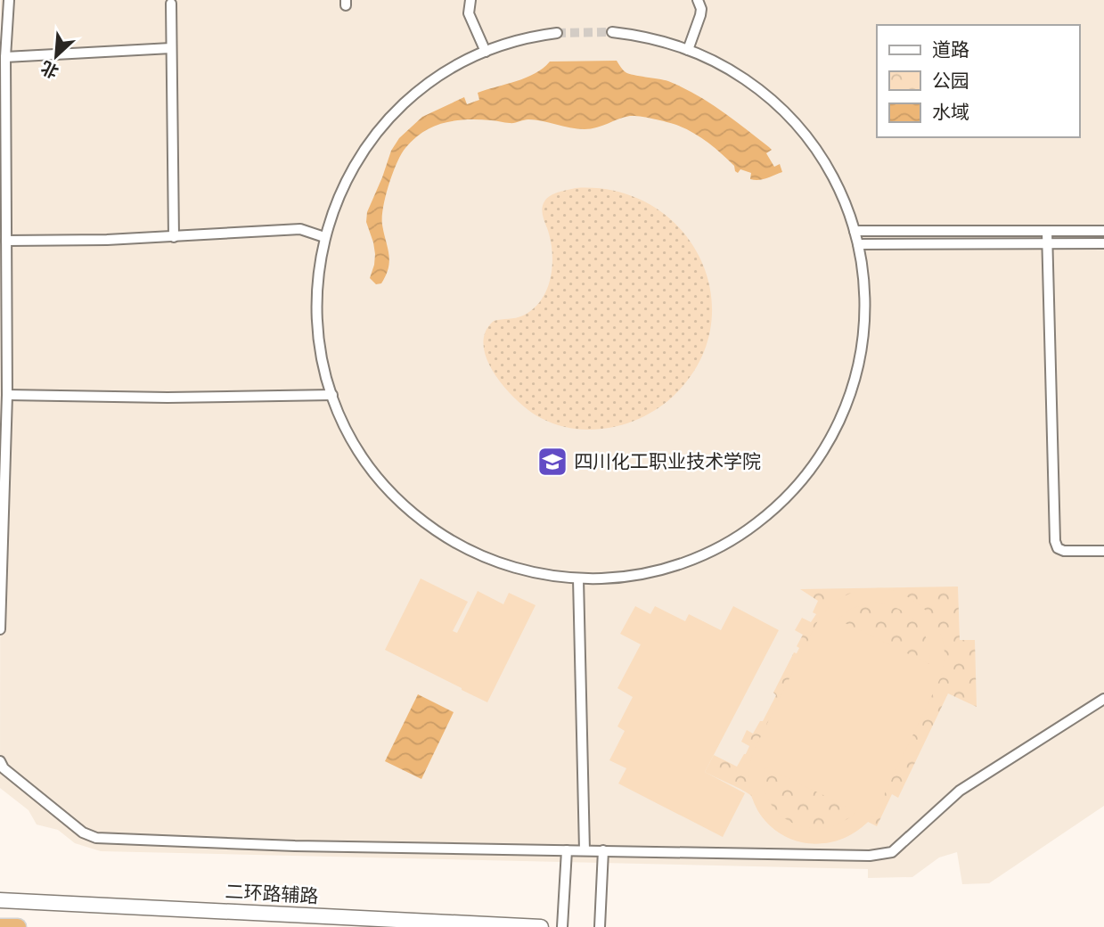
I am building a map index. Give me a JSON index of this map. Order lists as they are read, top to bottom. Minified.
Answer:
{"streets":{"main road":["二环路辅路"]},"places":{"school or university":["四川化工职业技术学院"]},"legend":["道路","公园","水域"],"north":"bottom left"}
